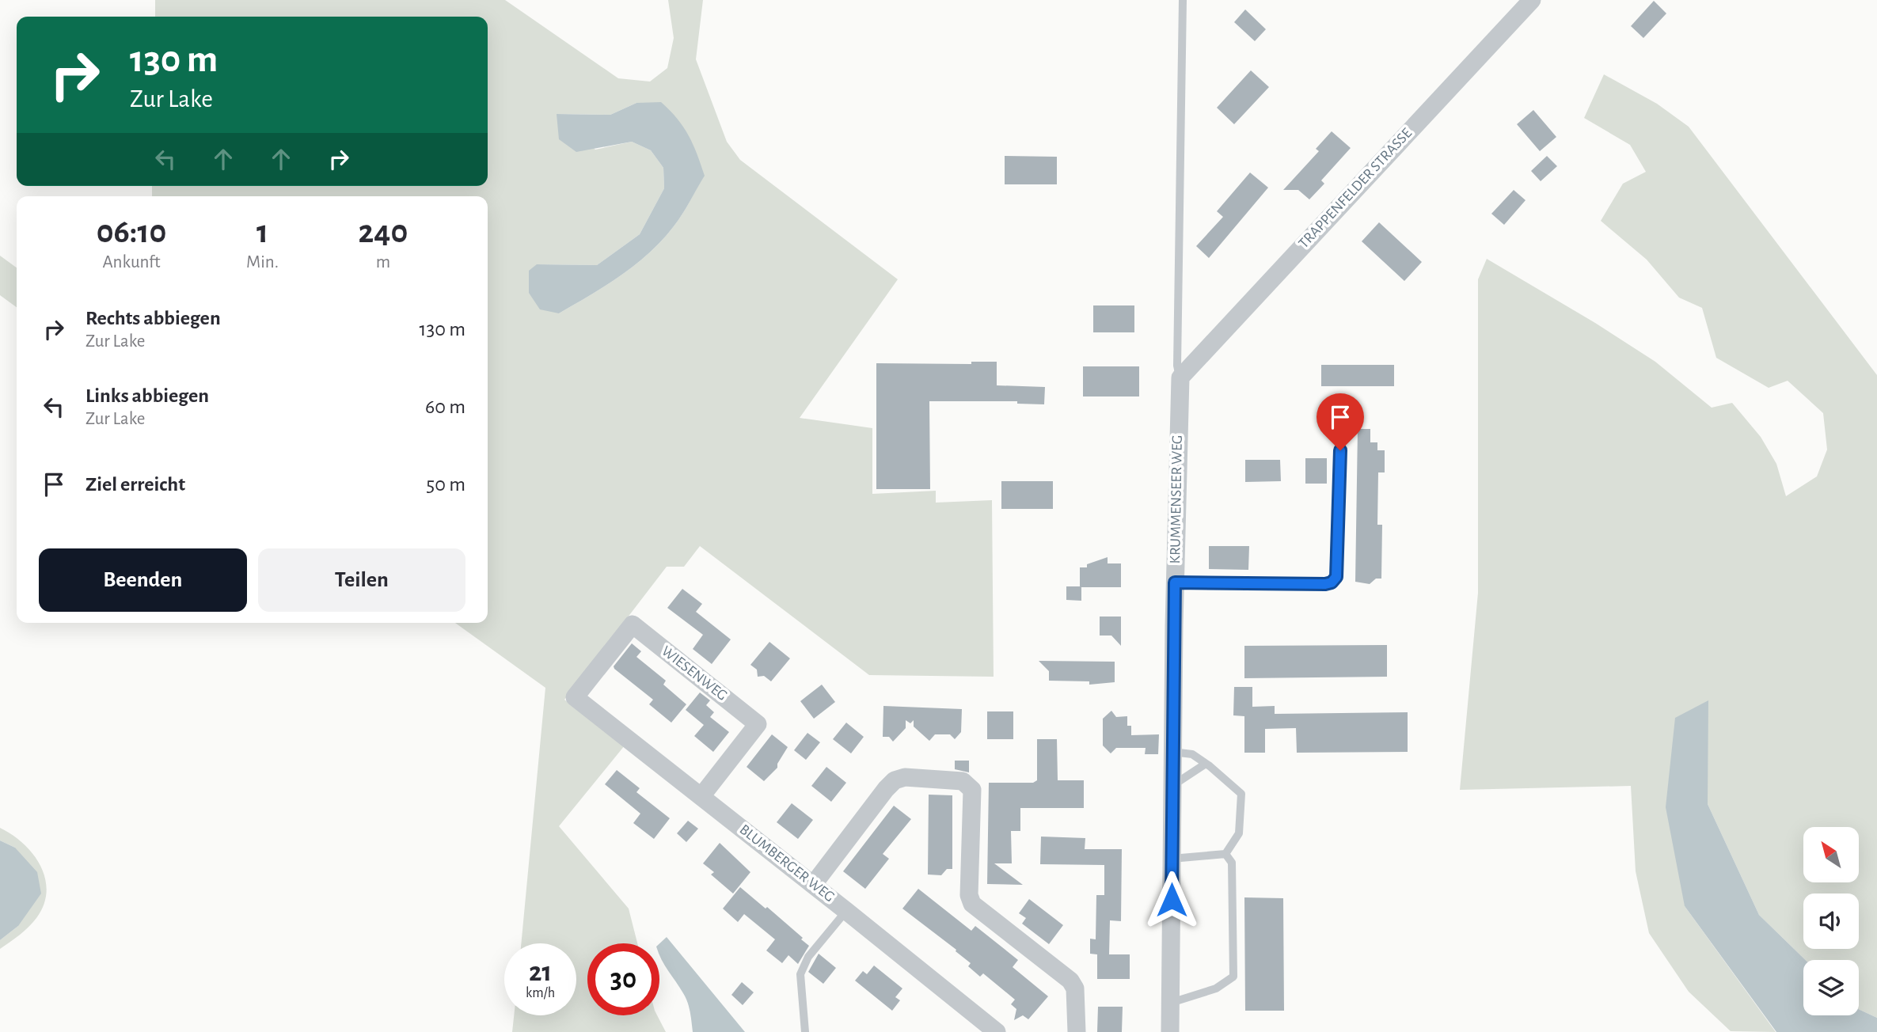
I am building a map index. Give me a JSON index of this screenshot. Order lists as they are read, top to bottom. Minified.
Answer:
{"streets":{"street":["TRAPPENFELDER STRASSE","KRUMMENSEER WEG","WIESENWEG","BLUMBERGER WEG"]},"crossings":[["TRAPPENFELDER STRASSE","KRUMMENSEER WEG"],["WIESENWEG","BLUMBERGER WEG"]],"north":"top left","page":{"turn":["130 m","Zur Lake"],"eta":["06:10","Ankunft","1","Min.","240","m"],"list":[{"name":"Rechts abbiegen","note":"Zur Lake","value":"130 m"},{"name":"Links abbiegen","note":"Zur Lake","value":"60 m"},{"name":"Ziel erreicht","value":"50 m"}],"buttons":["Beenden","Teilen"],"speed":"21 km/h","limit":"30"}}
